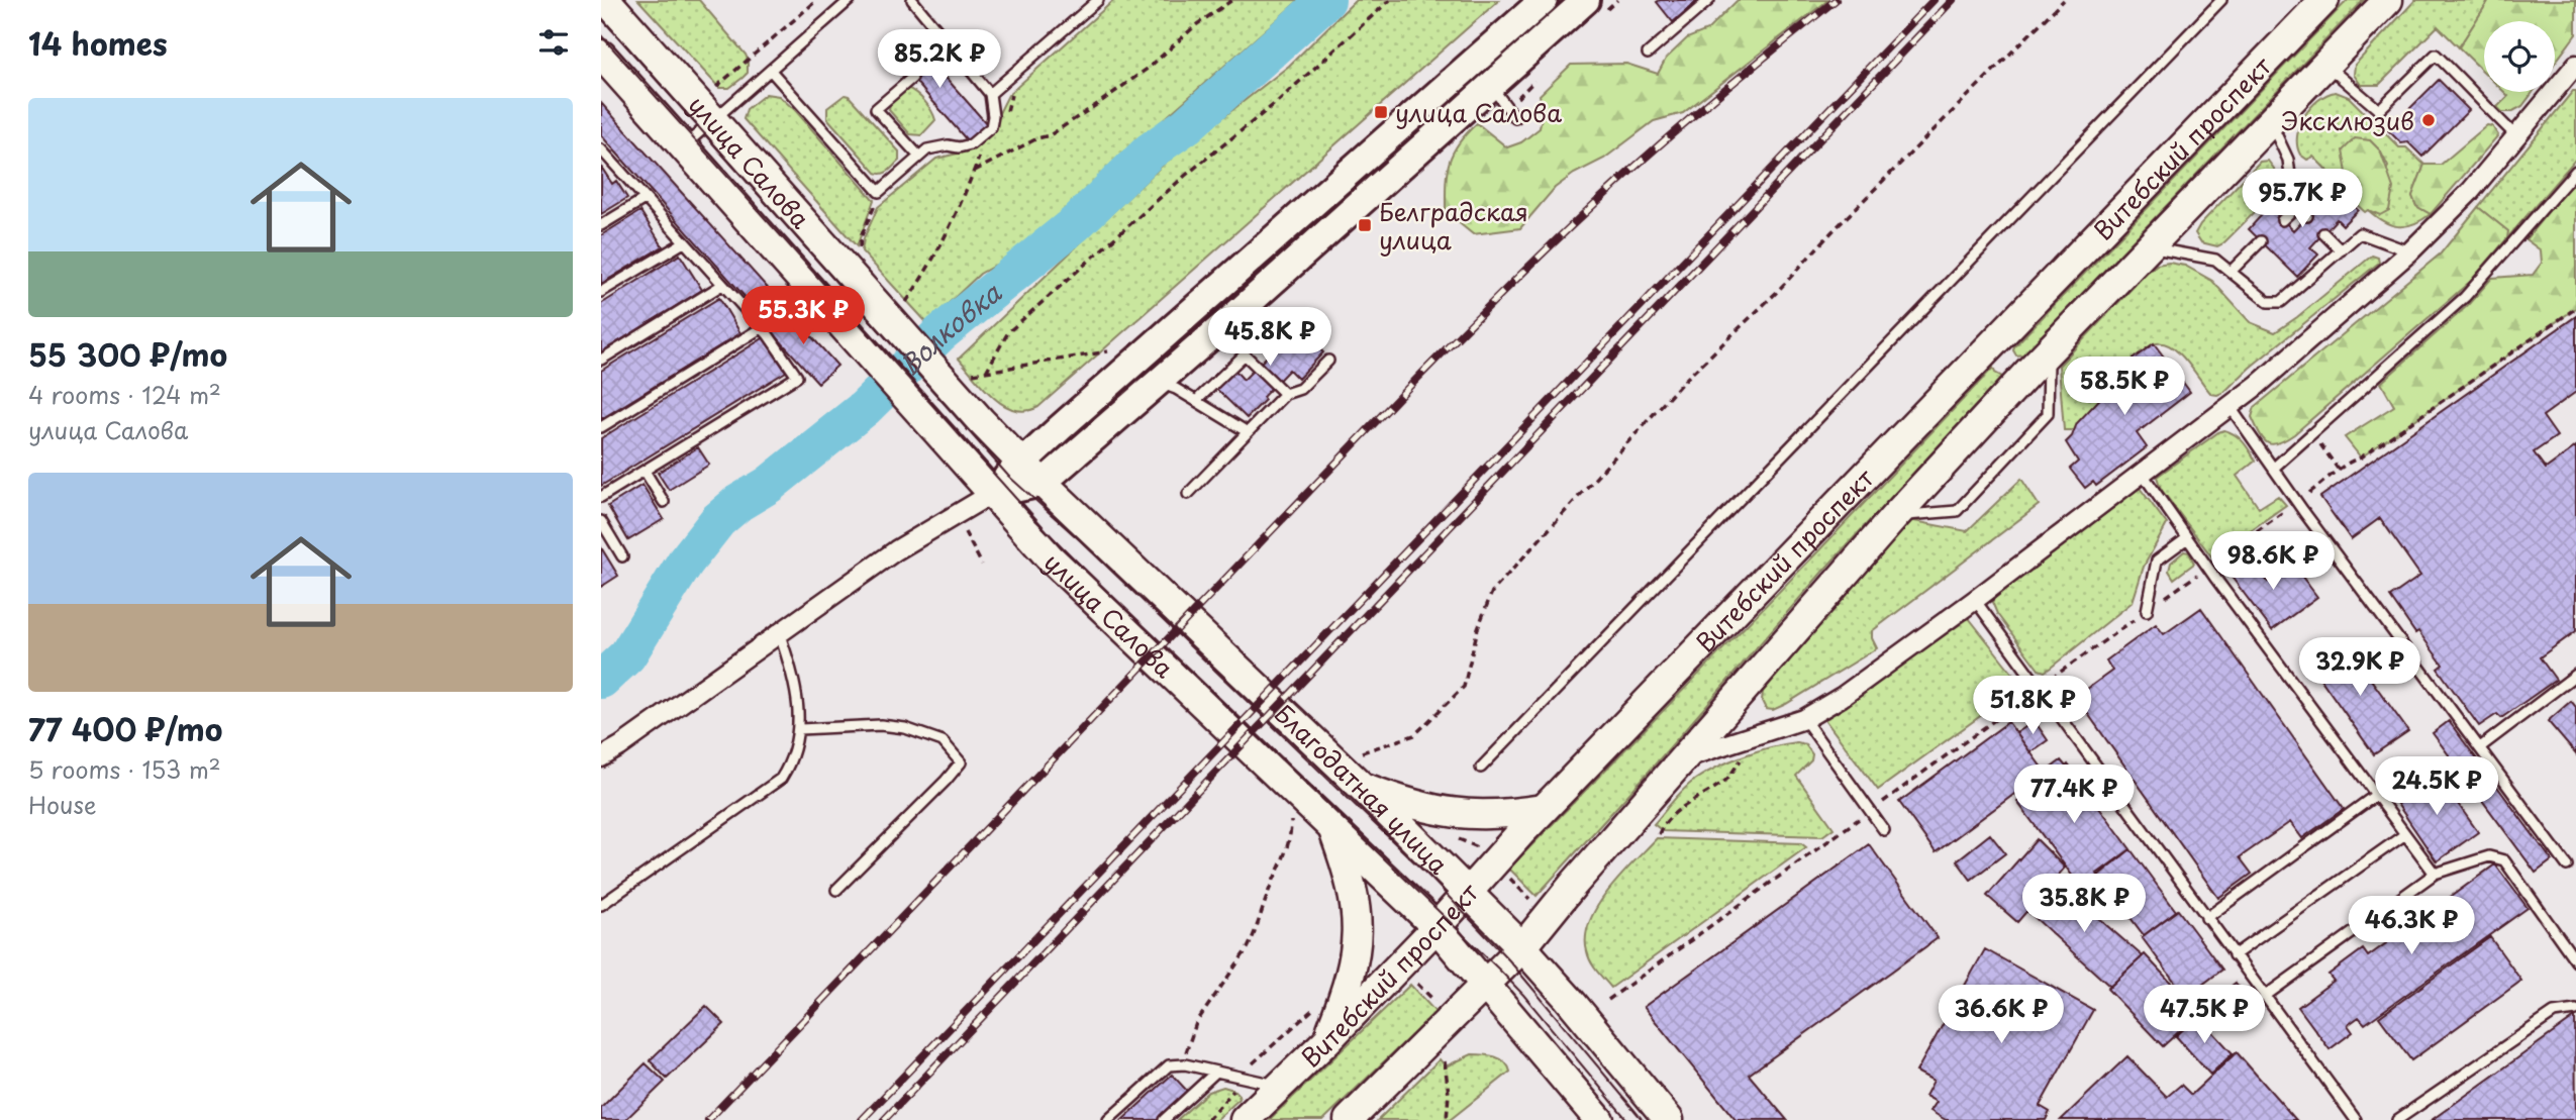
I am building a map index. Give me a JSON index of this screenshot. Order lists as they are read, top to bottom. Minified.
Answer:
{"streets":{"main road":["Витебский проспект","улица Салова","Благодатная улица"]},"crossings":[["Витебский проспект","Благодатная улица"],["улица Салова","Благодатная улица"]],"water":["Волковка"],"places":{"transit":["улица Салова","Белградская улица"],"other":["Эксклюзив"]},"page":{"heading":"14 homes","price":["85.2K ₽","95.7K ₽","55.3K ₽","45.8K ₽","58.5K ₽","98.6K ₽","32.9K ₽","51.8K ₽","24.5K ₽","77.4K ₽","35.8K ₽","46.3K ₽","36.6K ₽","47.5K ₽"],"list":[{"name":"55 300 ₽/mo","note":"4 rooms · 124 m² · улица Салова"},{"name":"77 400 ₽/mo","note":"5 rooms · 153 m² · House"}]}}
